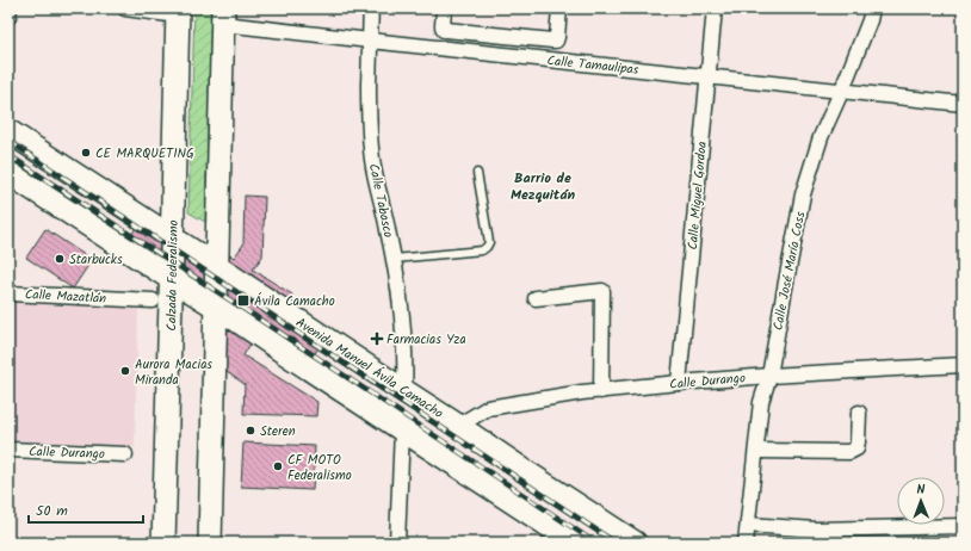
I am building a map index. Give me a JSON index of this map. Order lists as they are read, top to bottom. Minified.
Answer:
{"streets":{"main road":["Calzada Federalismo","Avenida Manuel Ávila Camacho"],"street":["Calle Tamaulipas","Calle Miguel Gordoa","Calle Tabasco","Calle José María Coss","Calle Mazatlán","Calle Durango"]},"crossings":[["Calle Tamaulipas","Calle Miguel Gordoa"],["Calle Tamaulipas","Calle Tabasco"],["Calle Tamaulipas","Calle José María Coss"],["Calle Miguel Gordoa","Calle Durango"],["Calle Tabasco","Avenida Manuel Ávila Camacho"],["Calle José María Coss","Calle Durango"],["Calzada Federalismo","Avenida Manuel Ávila Camacho"],["Avenida Manuel Ávila Camacho","Calle Durango"]],"districts":["Barrio de Mezquitán"],"places":{"other":["CE MARQUETING","Starbucks","Aurora Macias Miranda","Steren","CF MOTO Federalismo"],"transit":["Ávila Camacho"],"health":["Farmacias Yza"]},"scale_bar":"50 m","north":"top"}
